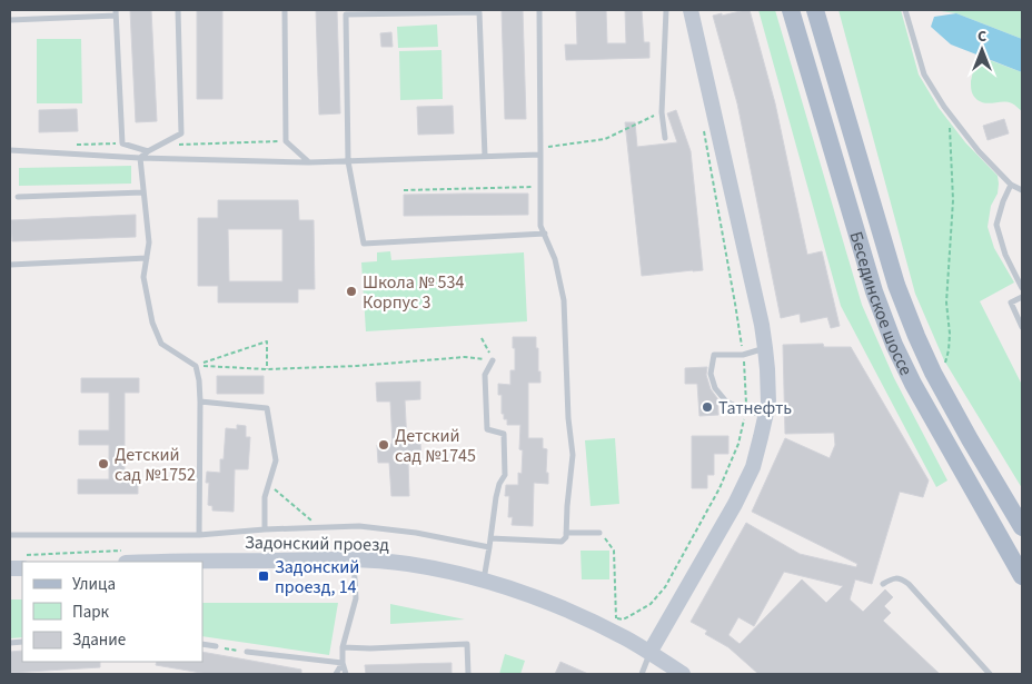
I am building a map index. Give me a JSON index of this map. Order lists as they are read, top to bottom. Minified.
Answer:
{"streets":{"main road":["Бесединское шоссе"],"street":["Задонский проезд"]},"places":{"other":["Школа № 534 Корпус 3","Татнефть","Детский сад №1745","Детский сад №1752"],"transit":["Задонский проезд, 14"]},"legend":["Улица","Парк","Здание"],"north":"top"}
